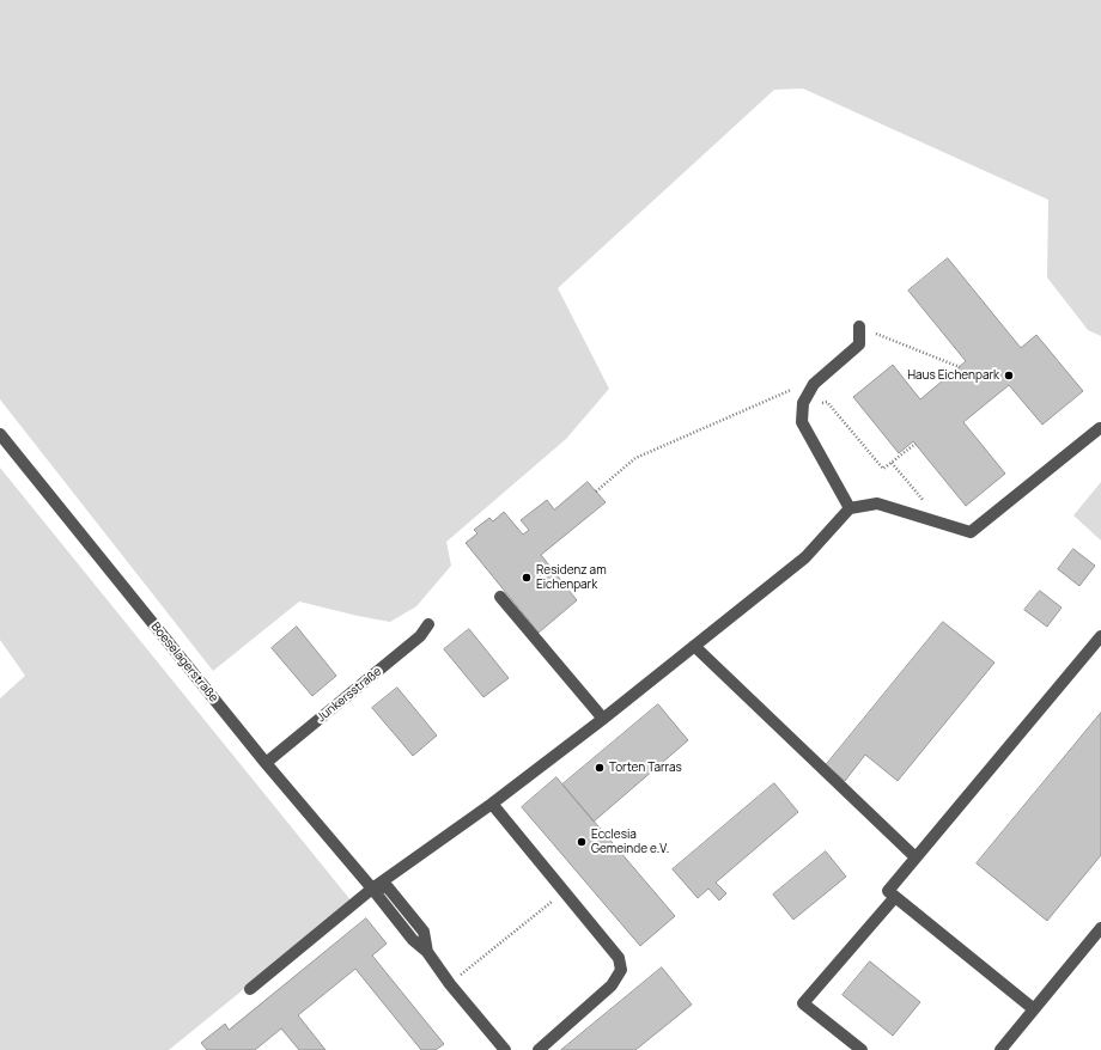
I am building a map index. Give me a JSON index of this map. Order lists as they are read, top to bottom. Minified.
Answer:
{"streets":{"street":["Boeselagerstraße","Junkersstraße"]},"crossings":[["Boeselagerstraße","Junkersstraße"]],"places":["Haus Eichenpark","Residenz am Eichenpark","Torten Tarras","Ecclesia Gemeinde e.V."]}
